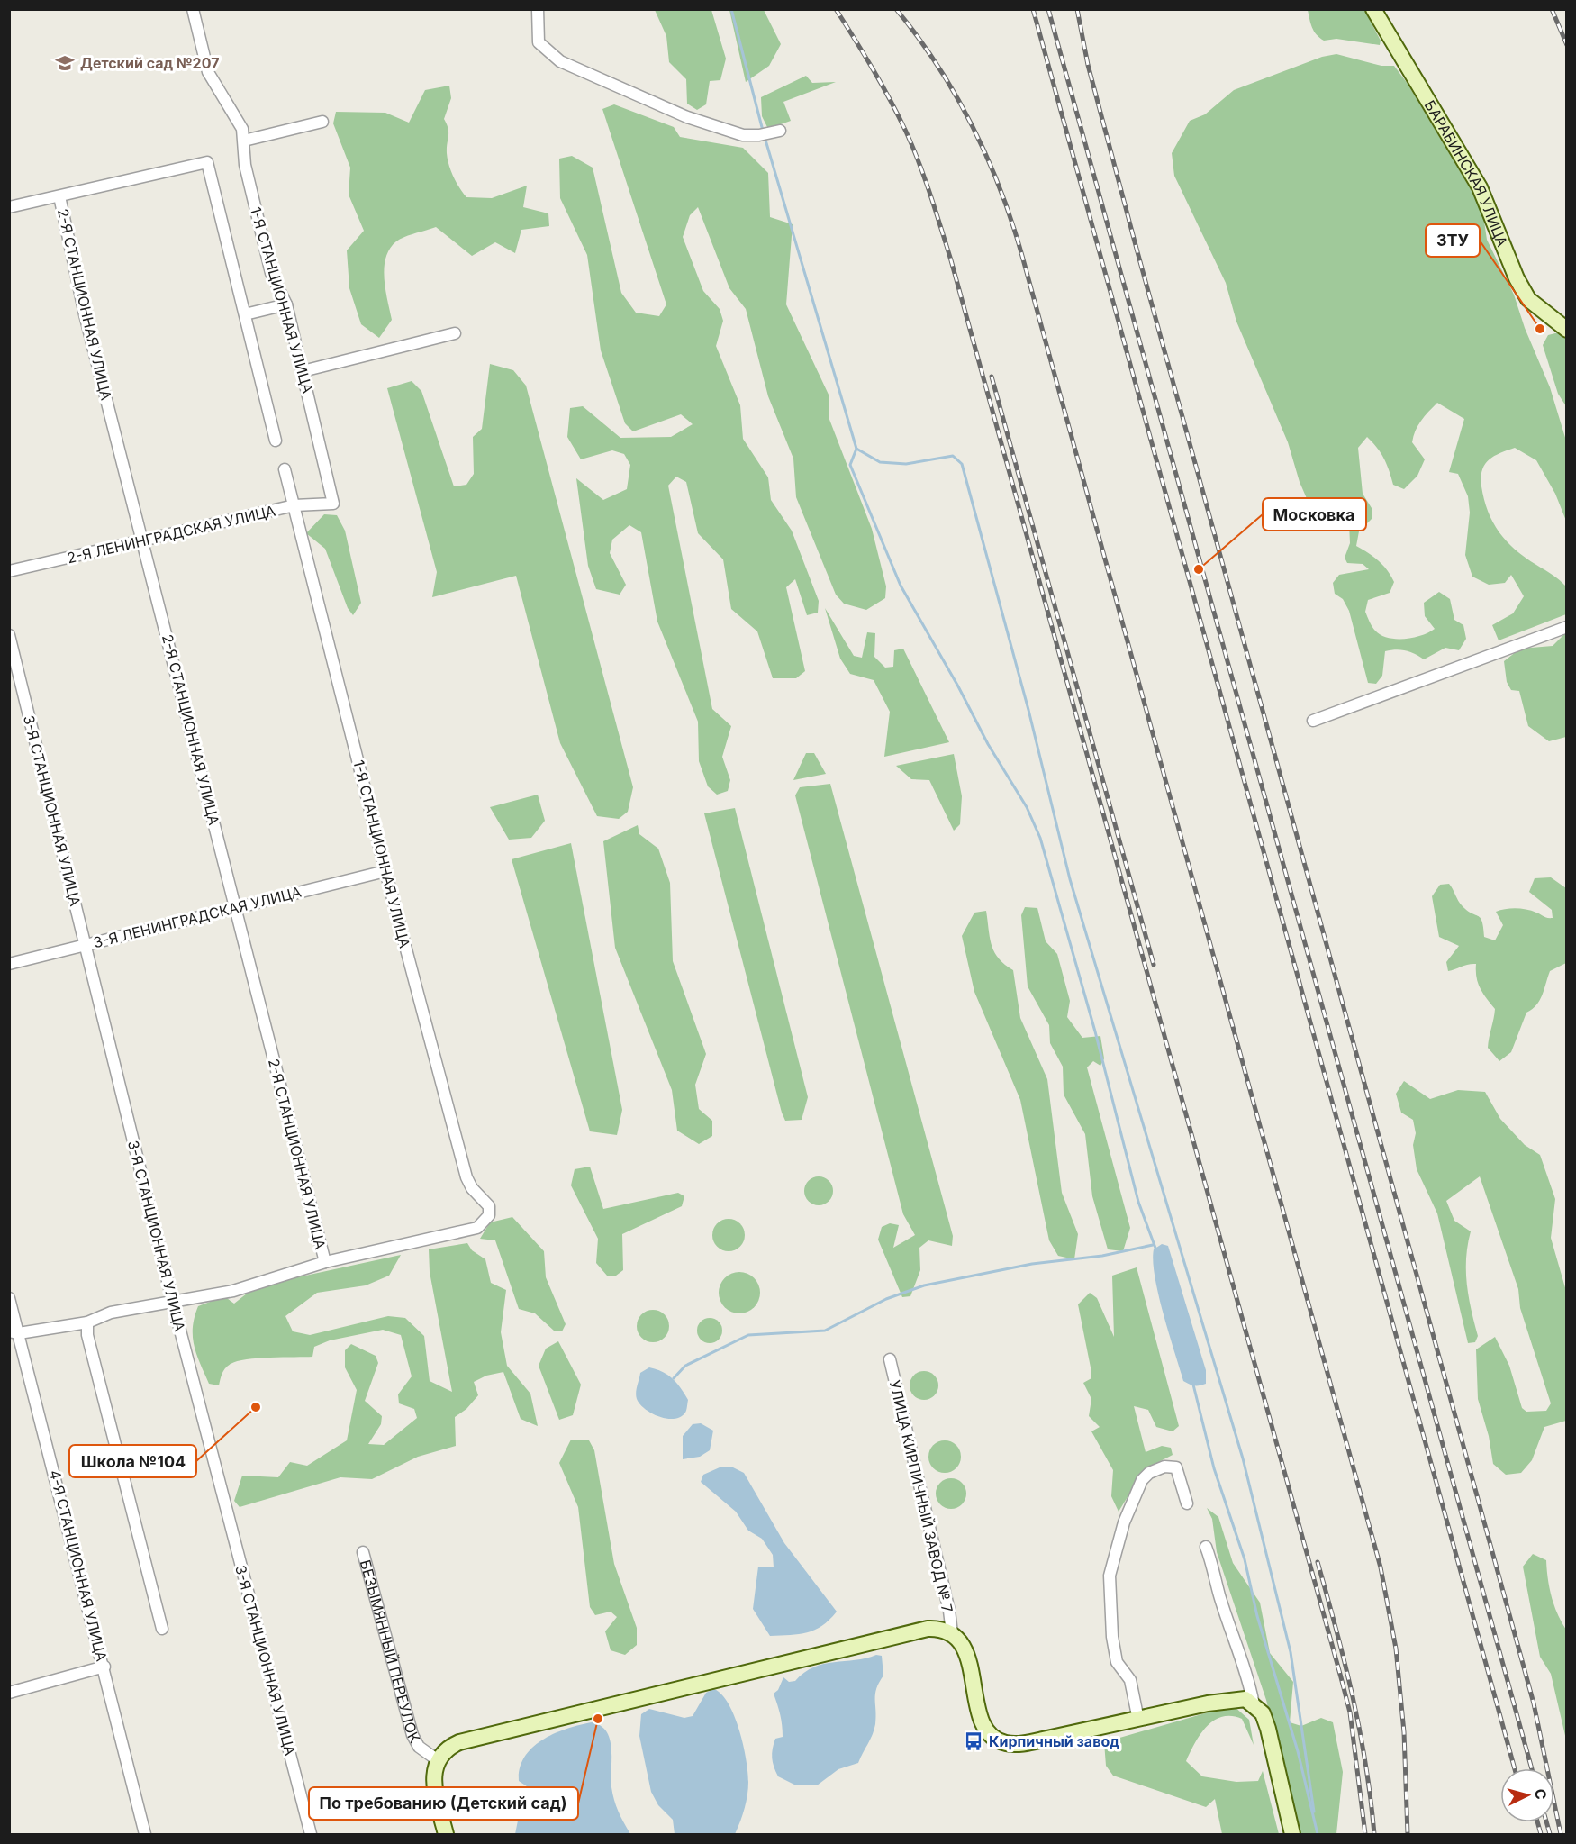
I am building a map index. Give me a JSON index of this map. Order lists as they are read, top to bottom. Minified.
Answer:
{"streets":{"street":["БАРАБИНСКАЯ УЛИЦА","1-Я СТАНЦИОННАЯ УЛИЦА","2-Я СТАНЦИОННАЯ УЛИЦА","2-Я ЛЕНИНГРАДСКАЯ УЛИЦА","3-Я СТАНЦИОННАЯ УЛИЦА","3-Я ЛЕНИНГРАДСКАЯ УЛИЦА","УЛИЦА КИРПИЧНЫЙ ЗАВОД № 7","4-Я СТАНЦИОННАЯ УЛИЦА","БЕЗЫМЯННЫЙ ПЕРЕУЛОК"]},"crossings":[["1-Я СТАНЦИОННАЯ УЛИЦА","2-Я СТАНЦИОННАЯ УЛИЦА"],["1-Я СТАНЦИОННАЯ УЛИЦА","2-Я ЛЕНИНГРАДСКАЯ УЛИЦА"],["1-Я СТАНЦИОННАЯ УЛИЦА","3-Я ЛЕНИНГРАДСКАЯ УЛИЦА"],["2-Я СТАНЦИОННАЯ УЛИЦА","2-Я ЛЕНИНГРАДСКАЯ УЛИЦА"],["2-Я СТАНЦИОННАЯ УЛИЦА","3-Я ЛЕНИНГРАДСКАЯ УЛИЦА"],["3-Я СТАНЦИОННАЯ УЛИЦА","3-Я ЛЕНИНГРАДСКАЯ УЛИЦА"]],"places":{"school or university":["Детский сад №207"],"other":["ЗТУ","Московка","Школа №104","По требованию (Детский сад)"],"bus stop":["Кирпичный завод"]},"north":"right"}
